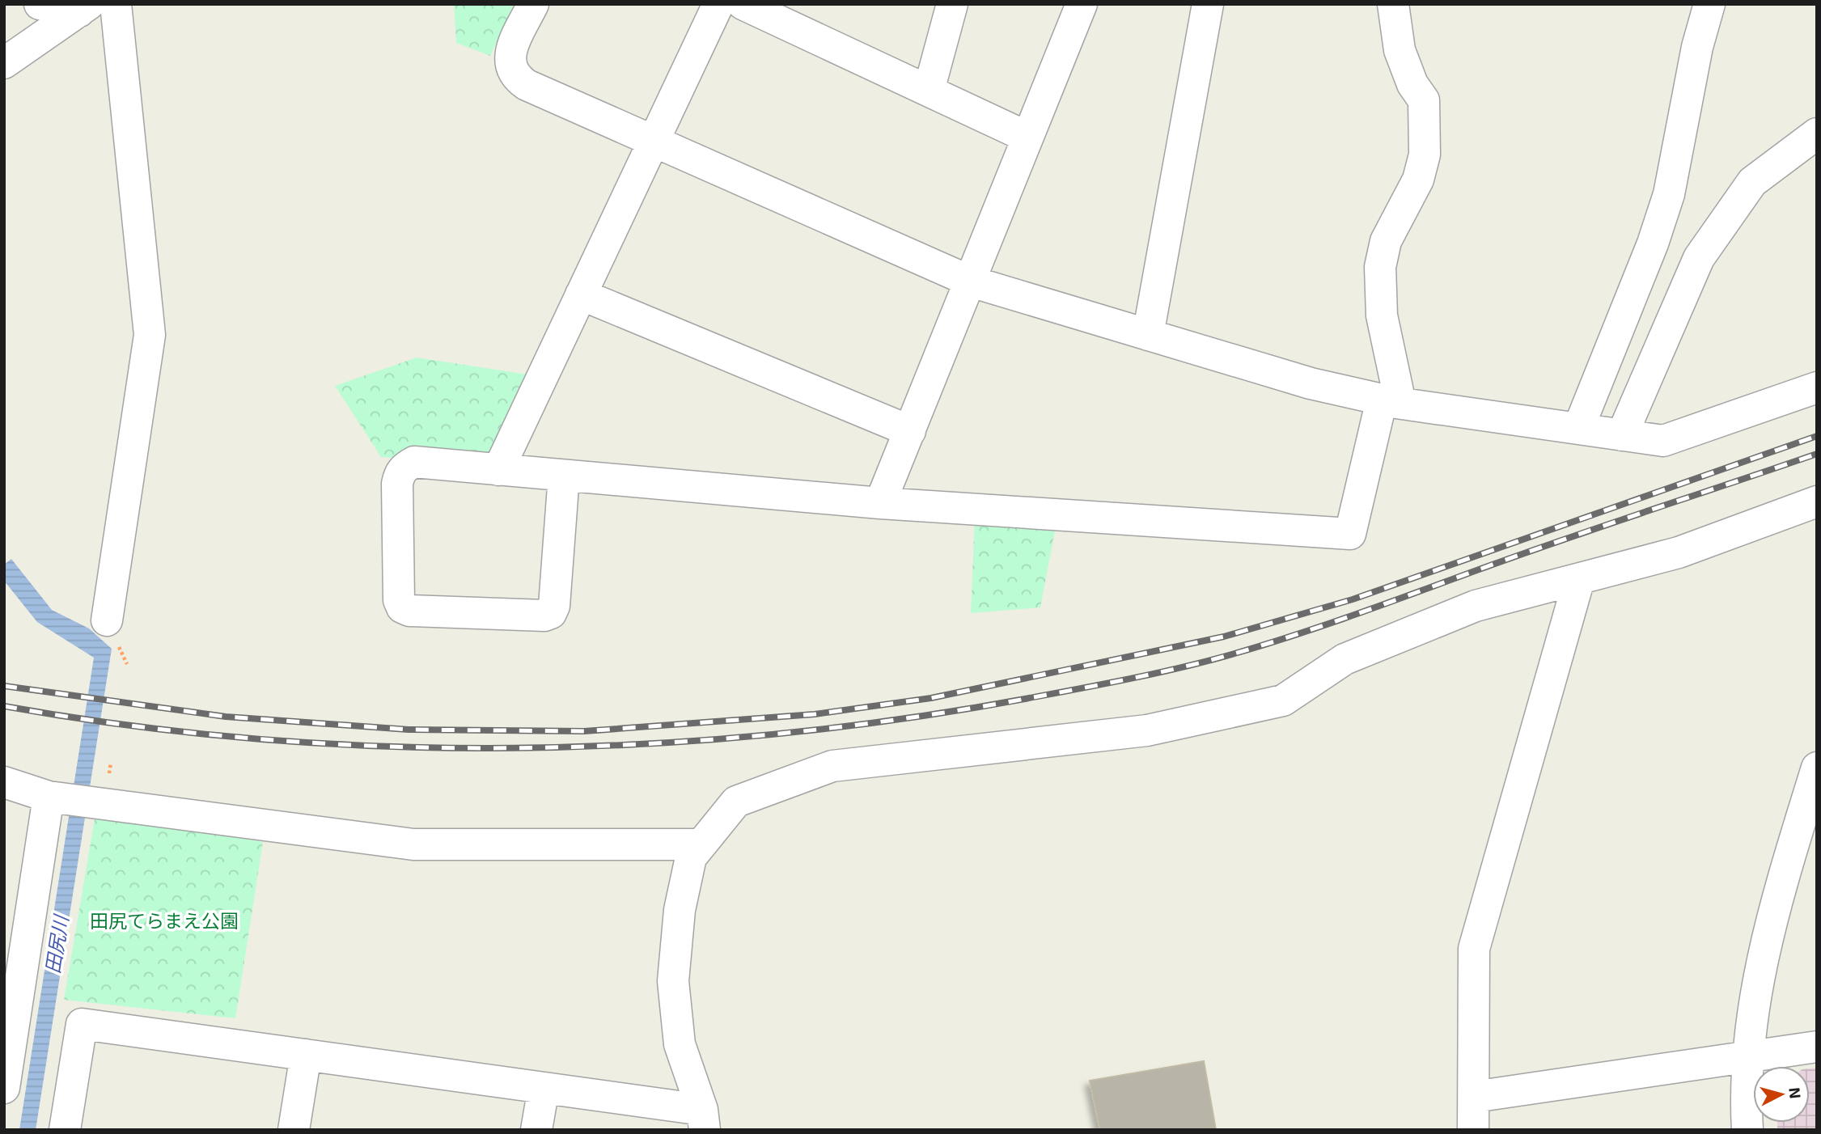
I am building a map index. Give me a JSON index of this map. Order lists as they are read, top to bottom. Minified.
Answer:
{"water":["田尻川"],"parks":["田尻てらまえ公園"],"north":"right"}
